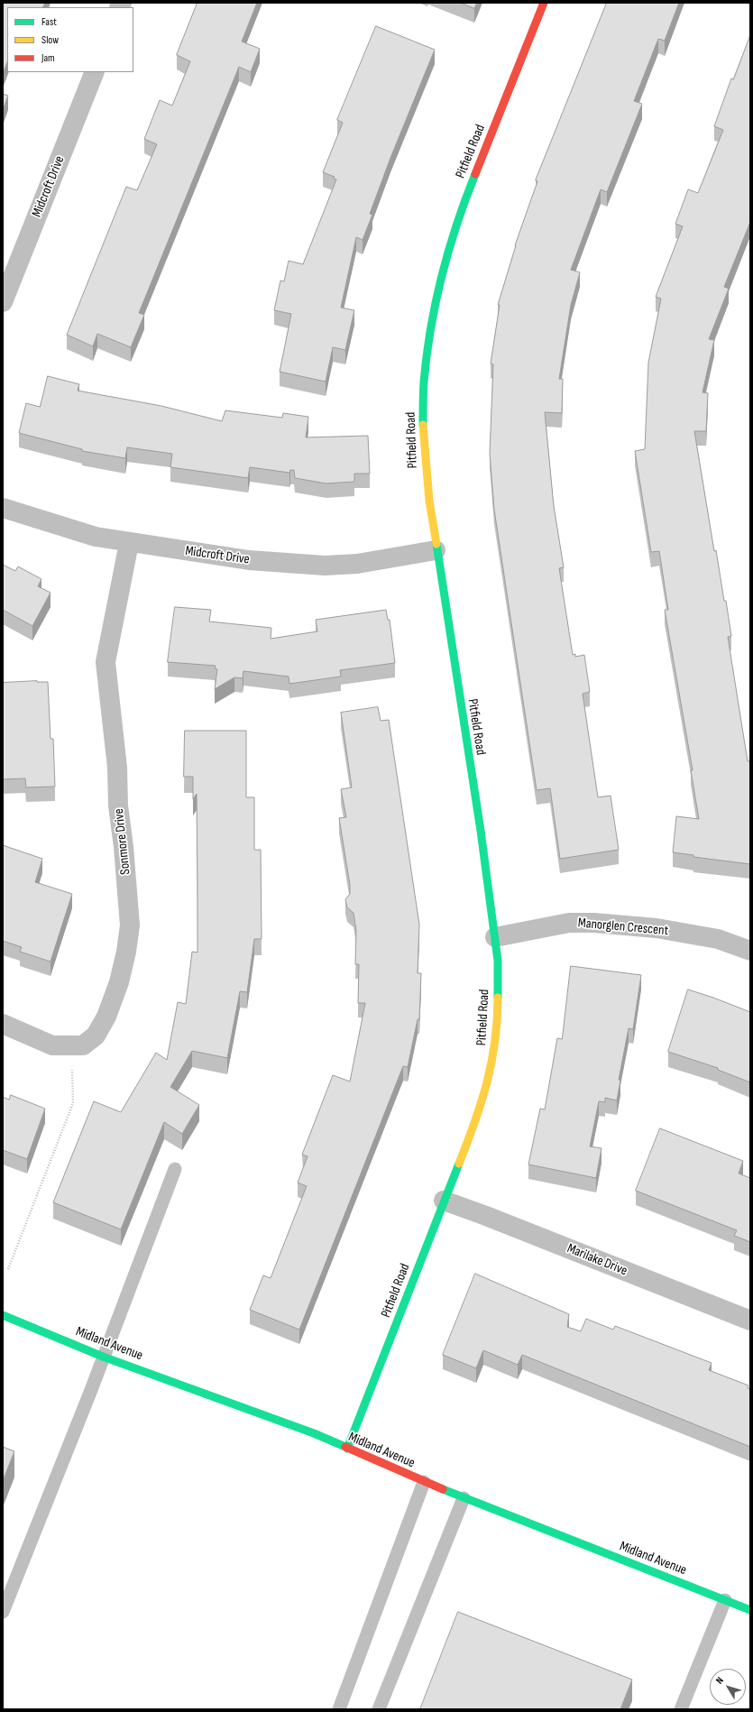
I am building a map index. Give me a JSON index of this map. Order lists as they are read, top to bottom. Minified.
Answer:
{"streets":{"street":["Pitfield Road","Midcroft Drive","Sonmore Drive","Manorglen Crescent","Marilake Drive","Midland Avenue"]},"crossings":[["Pitfield Road","Midcroft Drive"],["Pitfield Road","Manorglen Crescent"],["Pitfield Road","Marilake Drive"],["Pitfield Road","Midland Avenue"],["Midcroft Drive","Sonmore Drive"]],"legend":["Fast","Slow","Jam"],"north":"top left"}
